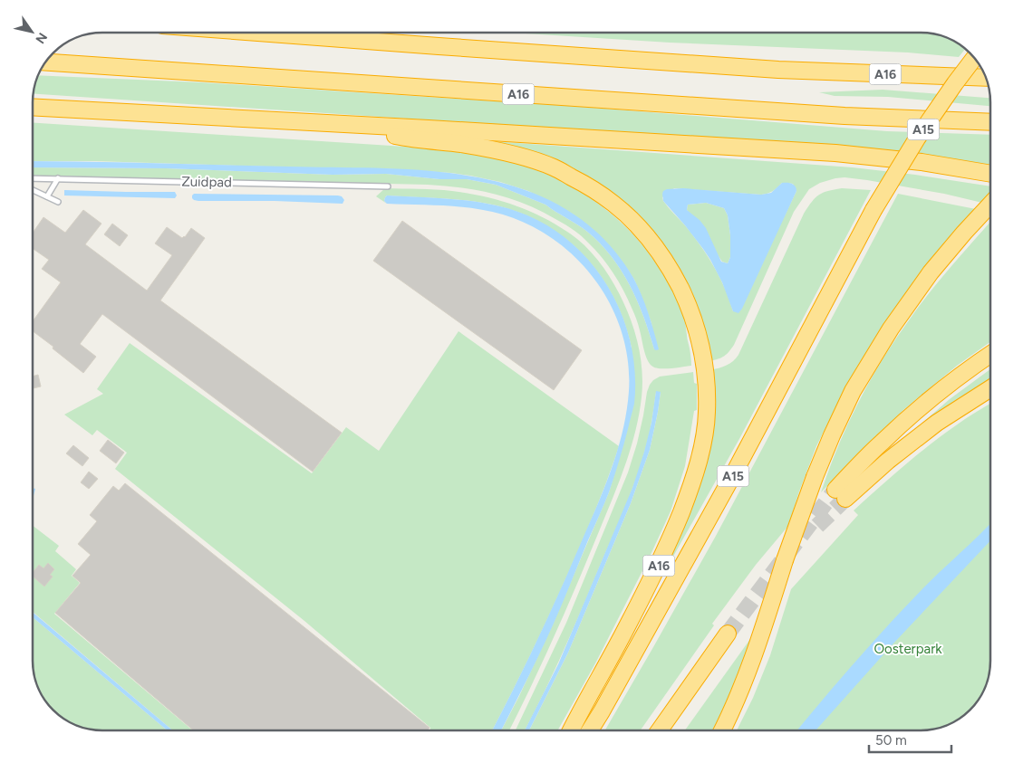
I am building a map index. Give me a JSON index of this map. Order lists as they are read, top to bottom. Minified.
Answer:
{"streets":{"highway":["A16","A15"],"lane":["Zuidpad"]},"parks":["Oosterpark"],"scale_bar":"50 m","north":"bottom right"}
